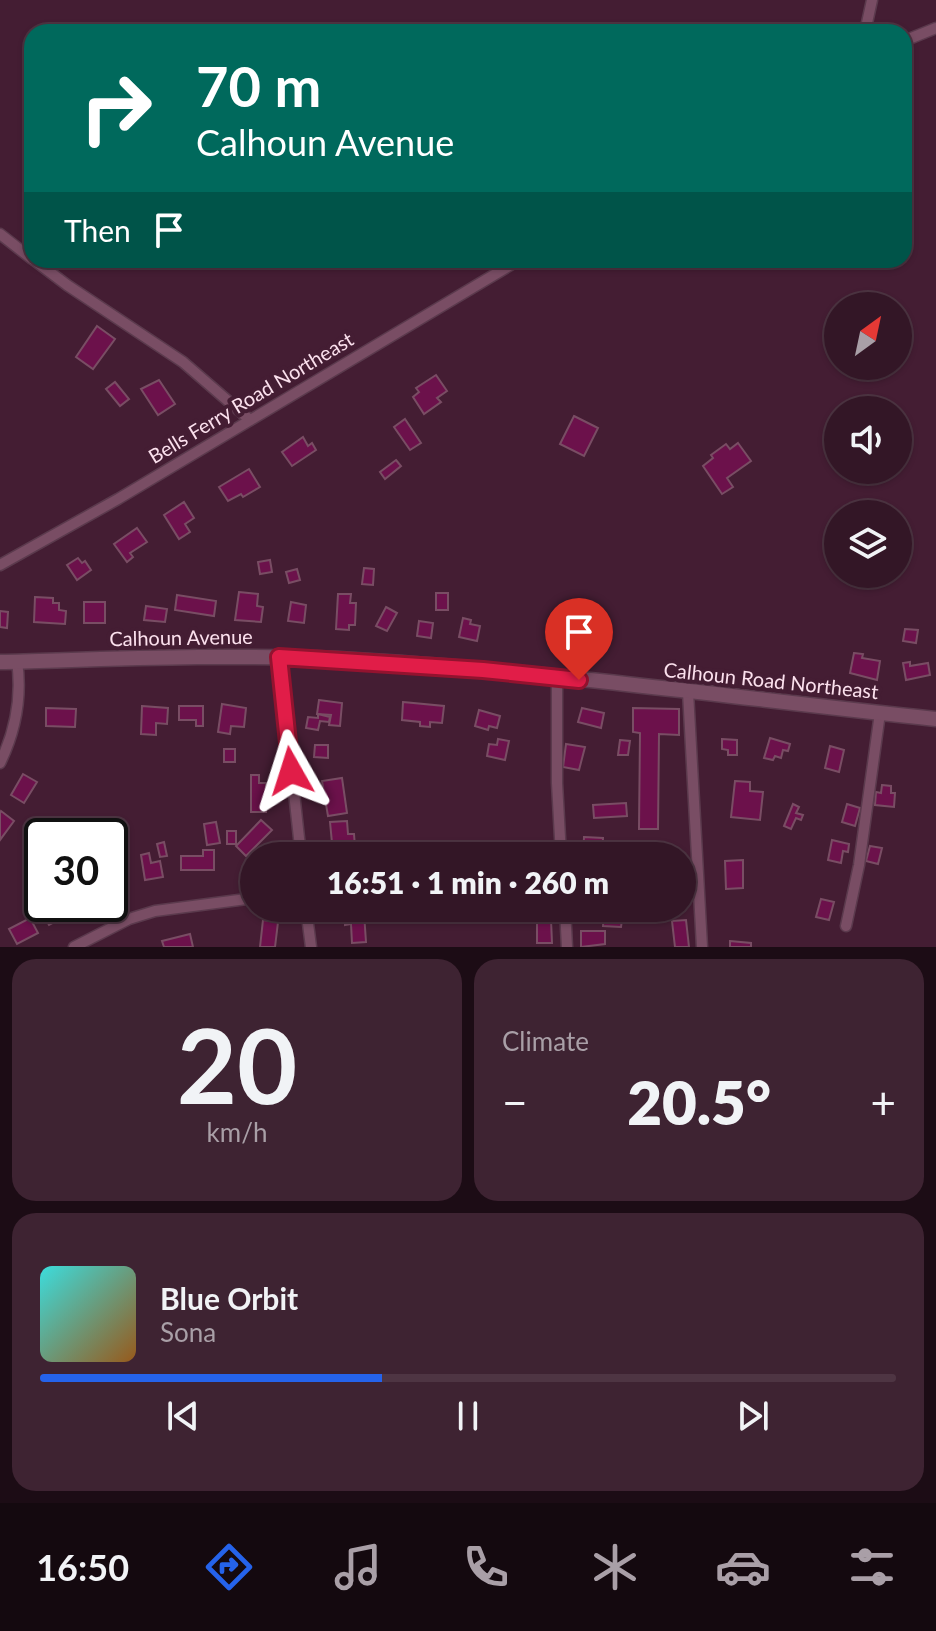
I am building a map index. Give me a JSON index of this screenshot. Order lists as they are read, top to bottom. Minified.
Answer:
{"streets":{"street":["Bells Ferry Road Northeast","Calhoun Avenue","Calhoun Road Northeast"]},"crossings":[["Calhoun Avenue","Calhoun Road Northeast"]],"north":"top right","page":{"turn":["70 m","Calhoun Avenue"],"then":"Then","limit":"30","trip":"16:51 · 1 min · 260 m","tile":[["20","km/h"],"Climate"],"heat":["−","20.5°","+"],"song":["Blue Orbit","Sona"],"tabs":"16:50"}}
